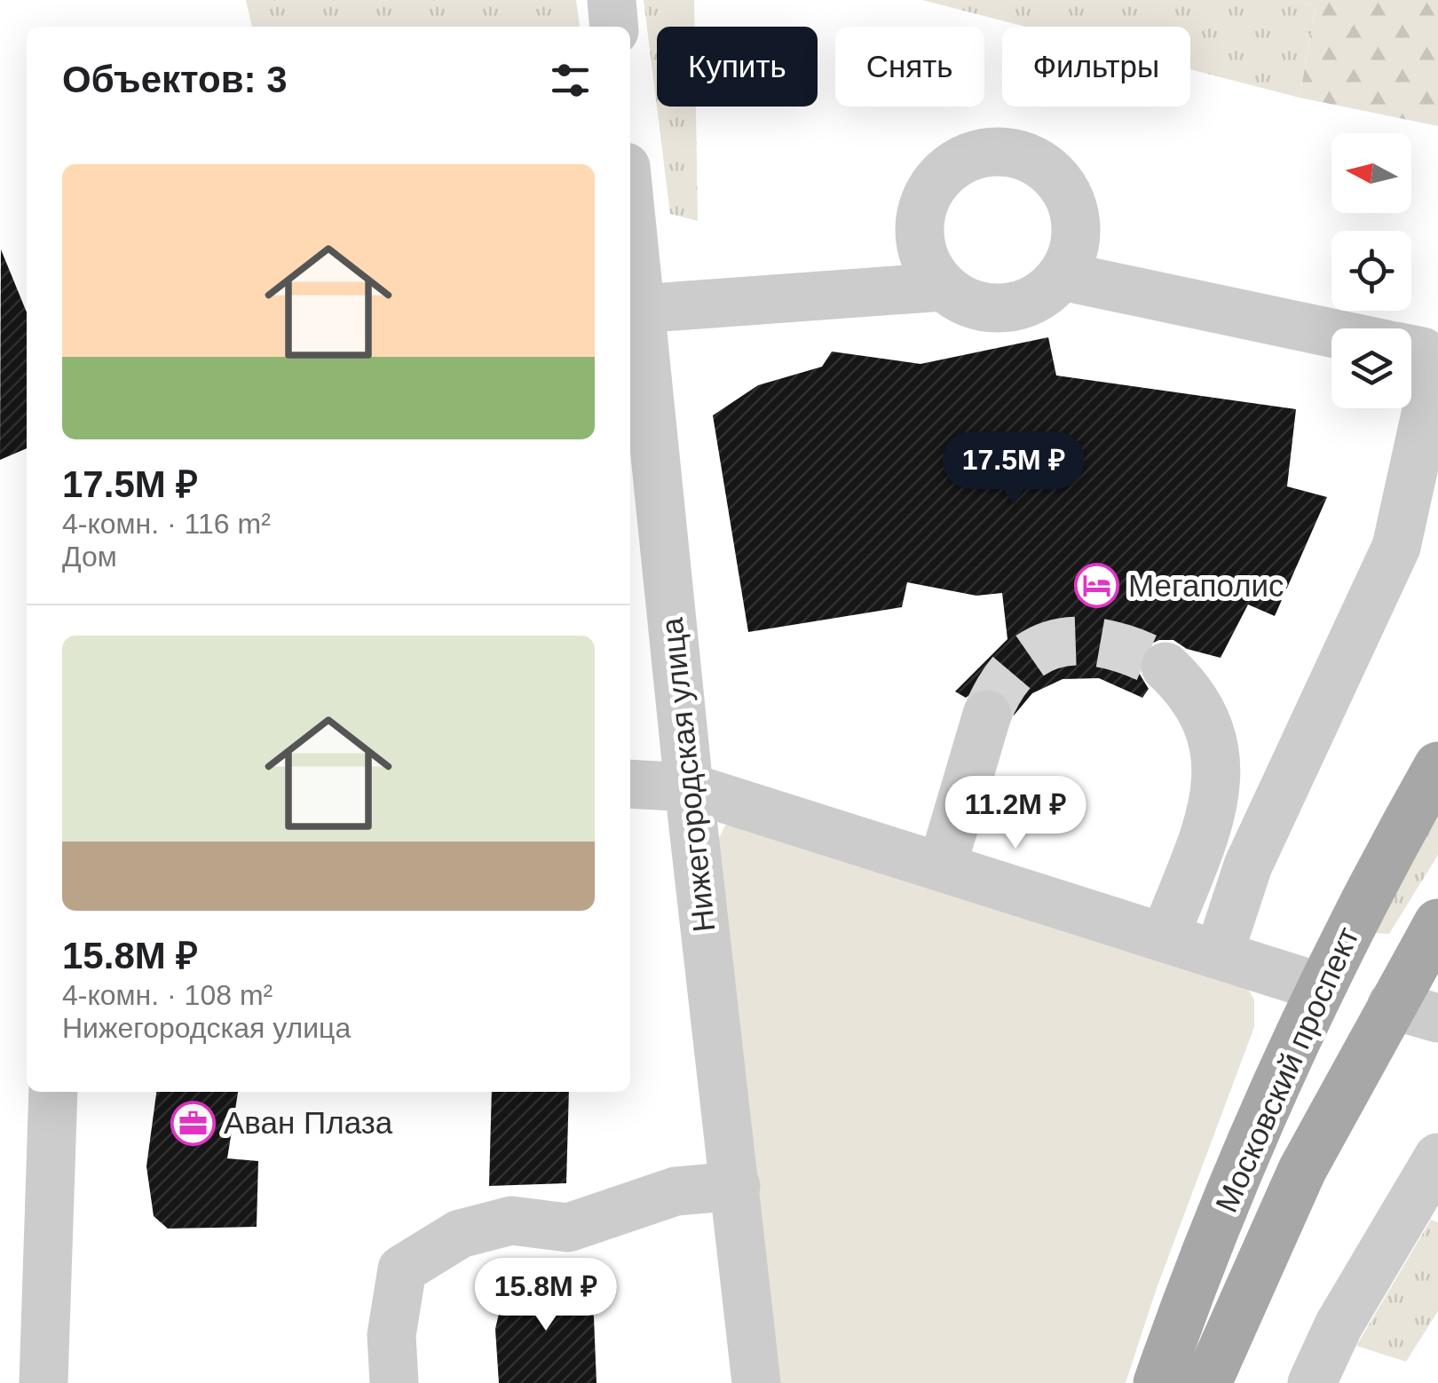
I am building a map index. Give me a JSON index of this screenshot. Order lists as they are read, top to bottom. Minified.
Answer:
{"streets":{"main road":["Московский проспект"],"street":["Нижегородская улица"]},"places":{"hotel":["Мегаполис"],"office":["Аван Плаза"]},"north":"left","page":{"chip":["Купить","Снять","Фильтры"],"heading":"Объектов: 3","list":[{"name":"17.5M ₽","note":"4-комн. · 116 m² · Дом"},{"name":"15.8M ₽","note":"4-комн. · 108 m² · Нижегородская улица"}],"price":["17.5M ₽","11.2M ₽","15.8M ₽"]}}
